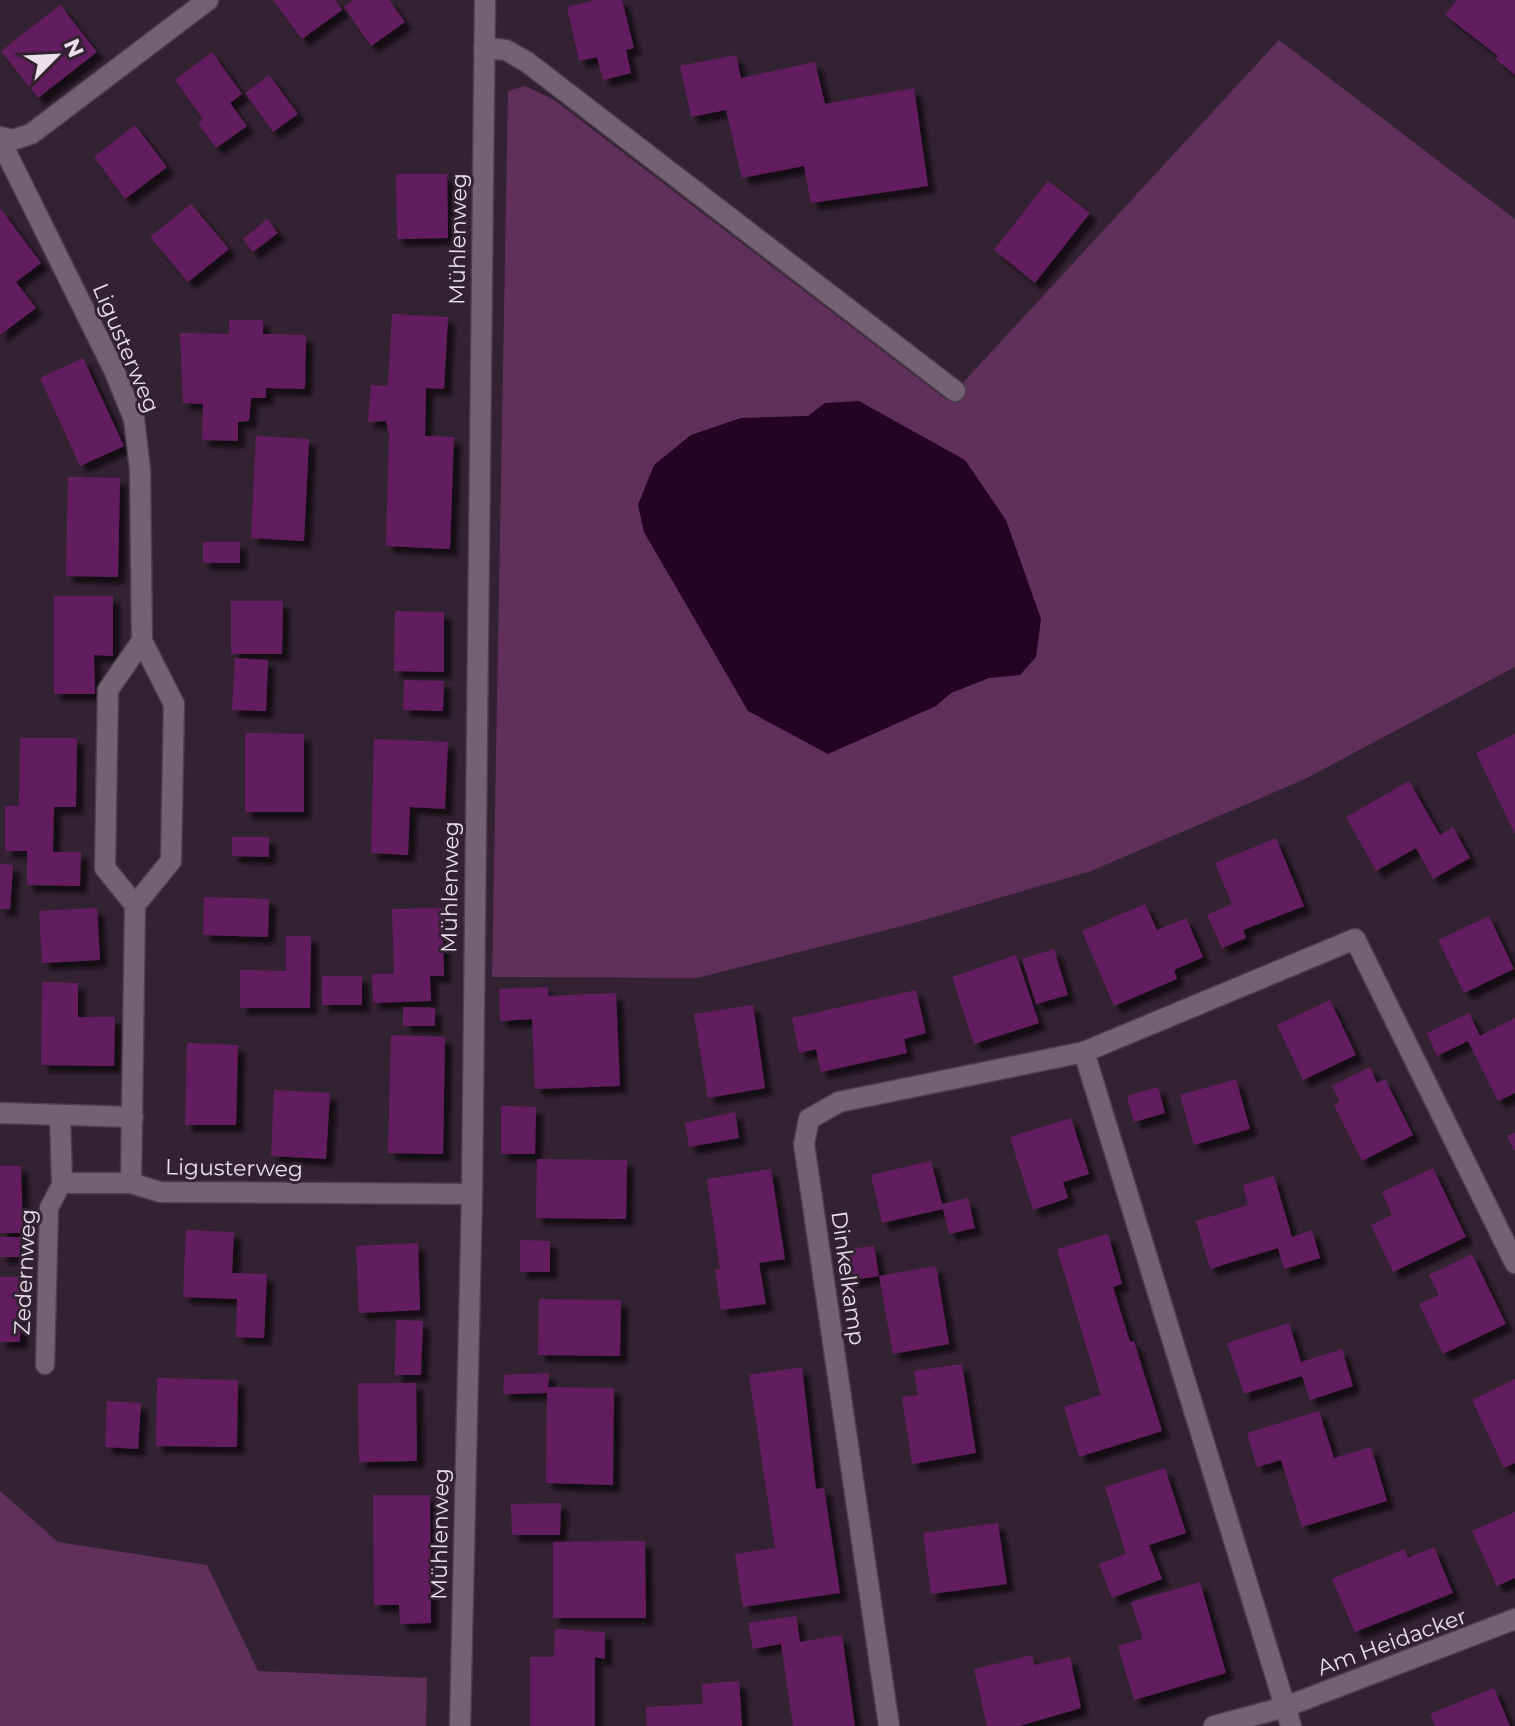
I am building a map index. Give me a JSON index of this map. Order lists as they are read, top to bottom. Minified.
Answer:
{"streets":{"street":["Mühlenweg","Ligusterweg","Zedernweg","Dinkelkamp","Am Heidacker"]},"crossings":[["Mühlenweg","Ligusterweg"]],"north":"top right"}
